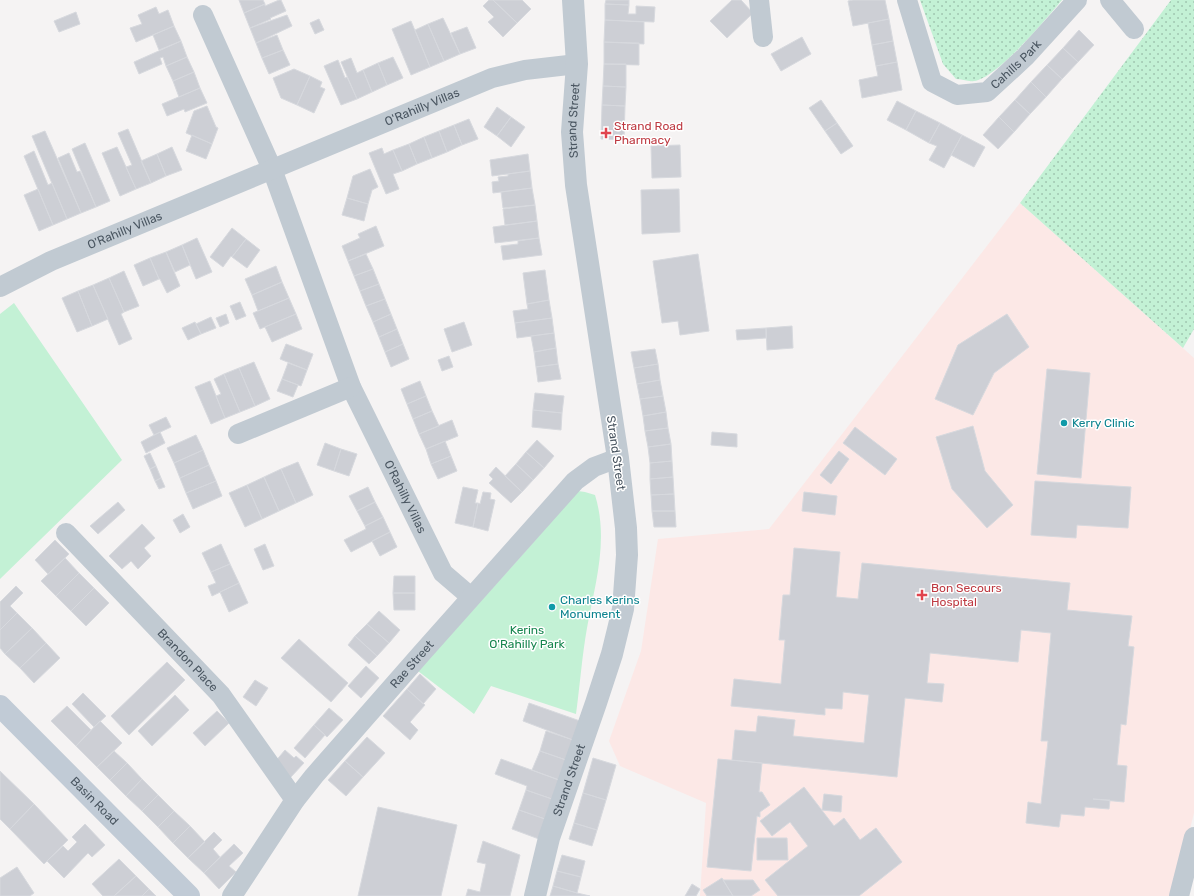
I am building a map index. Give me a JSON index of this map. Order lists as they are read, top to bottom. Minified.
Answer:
{"streets":{"main road":["Basin Road"],"street":["Cahills Park","O'Rahilly Villas","Strand Street","Brandon Place","Rae Street"]},"crossings":[["O'Rahilly Villas","Strand Street"],["O'Rahilly Villas","Rae Street"],["Strand Street","Rae Street"],["Brandon Place","Rae Street"]],"parks":["Kerins O'Rahilly Park"],"places":{"health":["Strand Road Pharmacy","Bon Secours Hospital"],"other":["Kerry Clinic","Charles Kerins Monument"]}}
